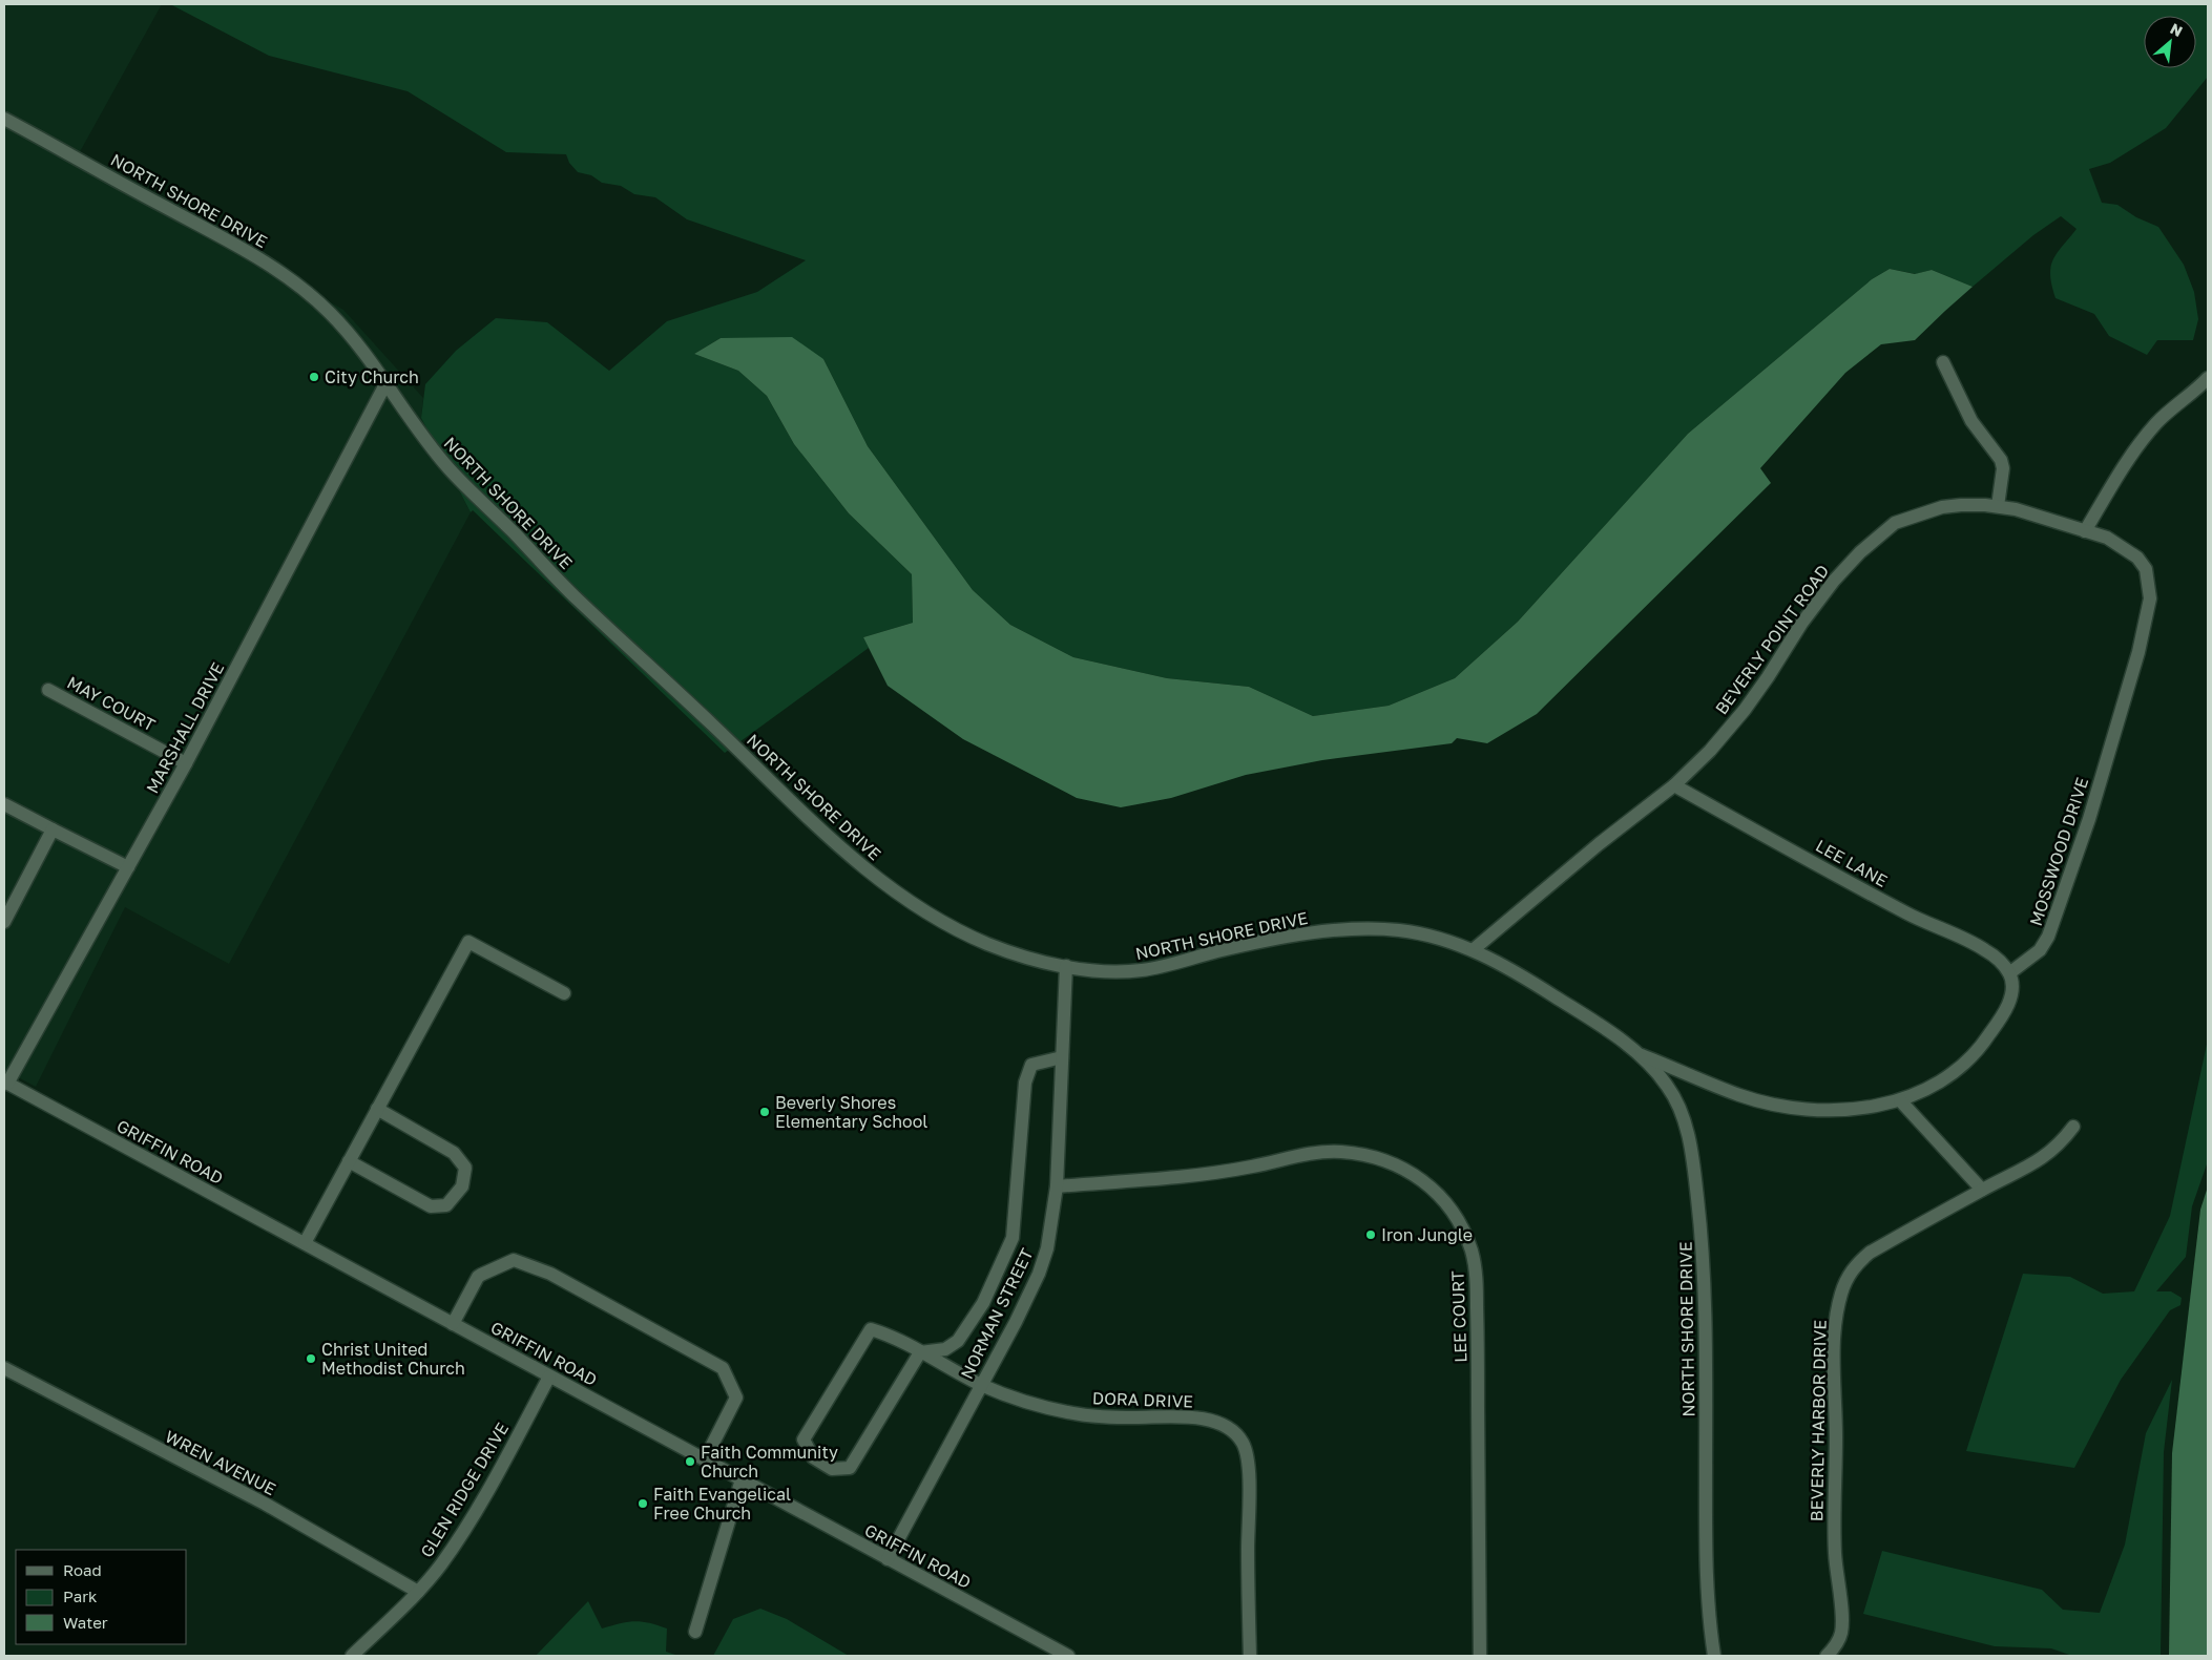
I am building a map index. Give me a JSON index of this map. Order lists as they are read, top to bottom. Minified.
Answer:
{"streets":{"street":["NORTH SHORE DRIVE","BEVERLY POINT ROAD","MAY COURT","MARSHALL DRIVE","MOSSWOOD DRIVE","LEE LANE","GRIFFIN ROAD","NORMAN STREET","LEE COURT","DORA DRIVE","BEVERLY HARBOR DRIVE","WREN AVENUE","GLEN RIDGE DRIVE"]},"crossings":[["NORTH SHORE DRIVE","BEVERLY POINT ROAD"],["NORTH SHORE DRIVE","MARSHALL DRIVE"],["NORTH SHORE DRIVE","NORMAN STREET"],["BEVERLY POINT ROAD","MOSSWOOD DRIVE"],["BEVERLY POINT ROAD","LEE LANE"],["MAY COURT","MARSHALL DRIVE"],["MARSHALL DRIVE","GRIFFIN ROAD"],["MOSSWOOD DRIVE","LEE LANE"],["GRIFFIN ROAD","NORMAN STREET"],["GRIFFIN ROAD","GLEN RIDGE DRIVE"],["NORMAN STREET","LEE COURT"],["NORMAN STREET","DORA DRIVE"],["WREN AVENUE","GLEN RIDGE DRIVE"]],"places":["City Church","Beverly Shores Elementary School","Iron Jungle","Christ United Methodist Church","Faith Community Church","Faith Evangelical Free Church"],"legend":["Road","Park","Water"],"north":"top right"}
